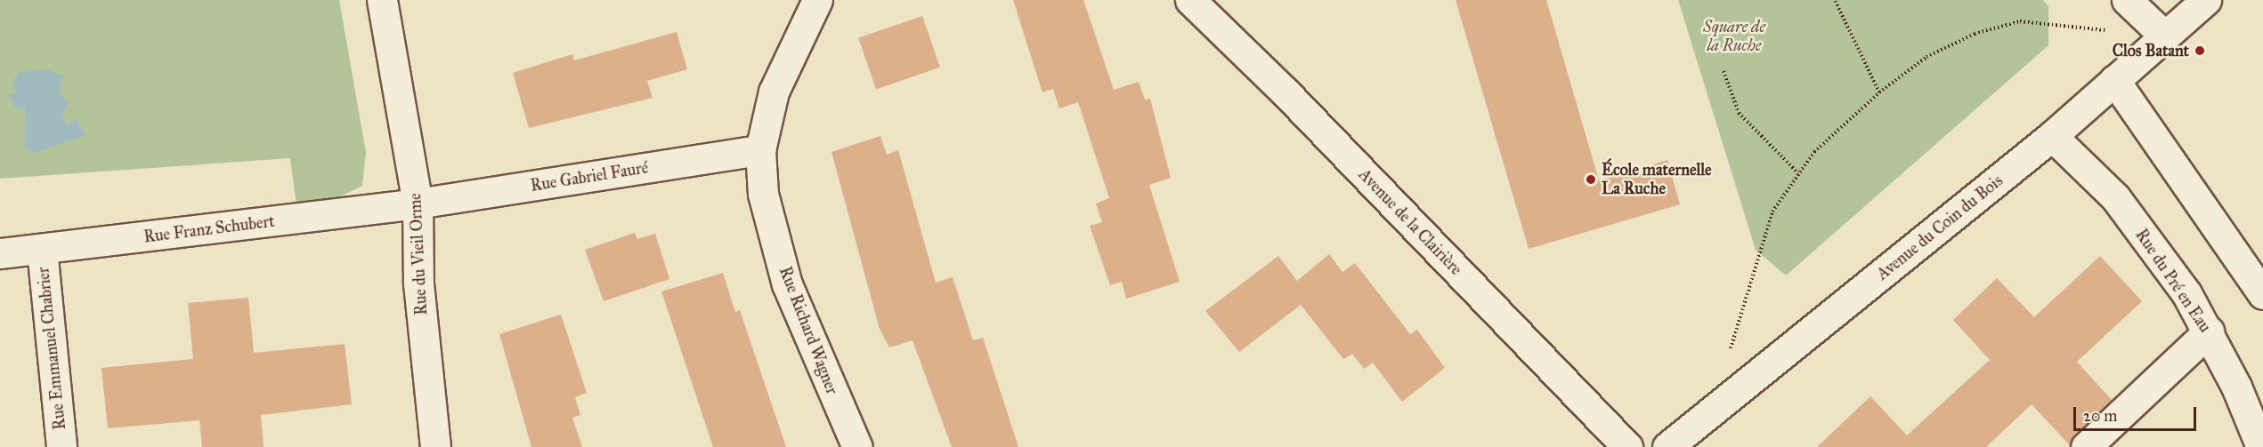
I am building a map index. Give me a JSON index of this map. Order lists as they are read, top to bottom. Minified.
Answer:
{"streets":{"street":["Rue Gabriel Fauré","Avenue de la Clairière","Avenue du Coin du Bois","Rue Franz Schubert","Rue du Vieil Orme","Rue du Pré en Eau","Rue Richard Wagner","Rue Emmanuel Chabrier"]},"crossings":[["Rue Gabriel Fauré","Rue Franz Schubert"],["Rue Gabriel Fauré","Rue du Vieil Orme"],["Rue Gabriel Fauré","Rue Richard Wagner"],["Avenue du Coin du Bois","Rue du Pré en Eau"],["Rue Franz Schubert","Rue du Vieil Orme"],["Rue Franz Schubert","Rue Emmanuel Chabrier"]],"parks":["Square de la Ruche"],"places":["Clos Batant","École maternelle La Ruche"],"scale_bar":"20 m"}
